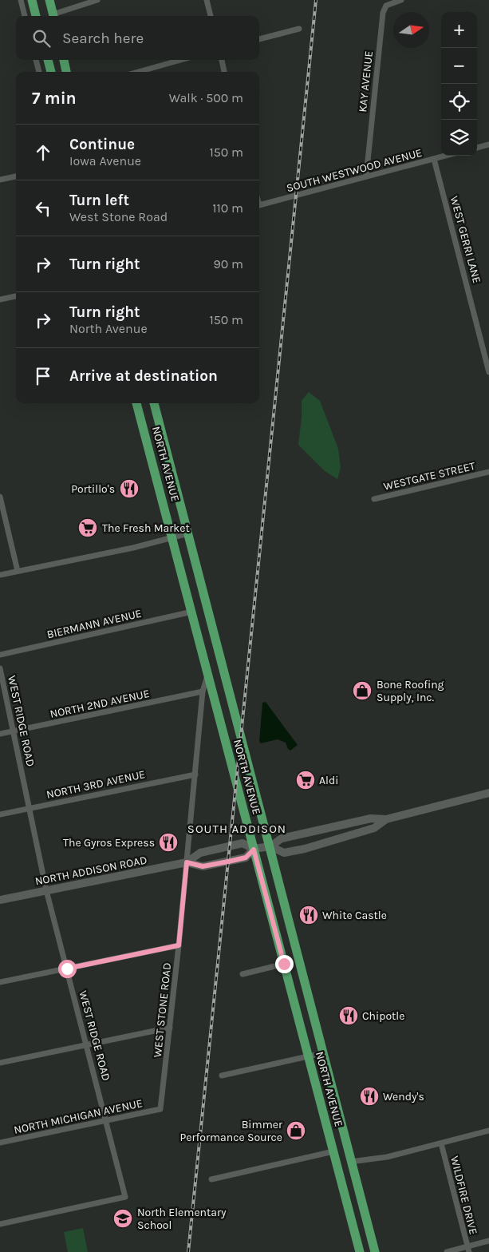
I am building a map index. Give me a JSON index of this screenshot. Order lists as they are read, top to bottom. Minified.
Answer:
{"streets":{"main road":["NORTH AVENUE"],"street":["KAY AVENUE","SOUTH WESTWOOD AVENUE","WEST GERRI LANE","WESTGATE STREET","BIERMANN AVENUE","NORTH 2ND AVENUE","WEST RIDGE ROAD","NORTH 3RD AVENUE","NORTH ADDISON ROAD","WEST STONE ROAD","NORTH MICHIGAN AVENUE","WILDFIRE DRIVE"]},"crossings":[["KAY AVENUE","SOUTH WESTWOOD AVENUE"],["SOUTH WESTWOOD AVENUE","WEST GERRI LANE"],["NORTH AVENUE","BIERMANN AVENUE"],["NORTH AVENUE","NORTH ADDISON ROAD"],["NORTH AVENUE","WEST STONE ROAD"],["NORTH 2ND AVENUE","WEST RIDGE ROAD"],["NORTH 2ND AVENUE","WEST STONE ROAD"],["WEST RIDGE ROAD","NORTH 3RD AVENUE"],["WEST RIDGE ROAD","NORTH ADDISON ROAD"],["WEST RIDGE ROAD","NORTH MICHIGAN AVENUE"],["NORTH 3RD AVENUE","WEST STONE ROAD"],["NORTH ADDISON ROAD","WEST STONE ROAD"],["WEST STONE ROAD","NORTH MICHIGAN AVENUE"]],"districts":["SOUTH ADDISON"],"places":{"restaurant":["Portillo's","The Gyros Express","White Castle","Chipotle","Wendy's"],"supermarket":["The Fresh Market","Aldi"],"shop":["Bone Roofing Supply, Inc.","Bimmer Performance Source"],"school or university":["North Elementary School"]},"north":"right","page":{"map_buttons":["+","−"],"search":"Search here","heading":["7 min","Walk · 500 m"],"list":[["Continue","Iowa Avenue","150 m"],["Turn left","West Stone Road","110 m"],["Turn right","90 m"],["Turn right","North Avenue","150 m"],"Arrive at destination"]}}
